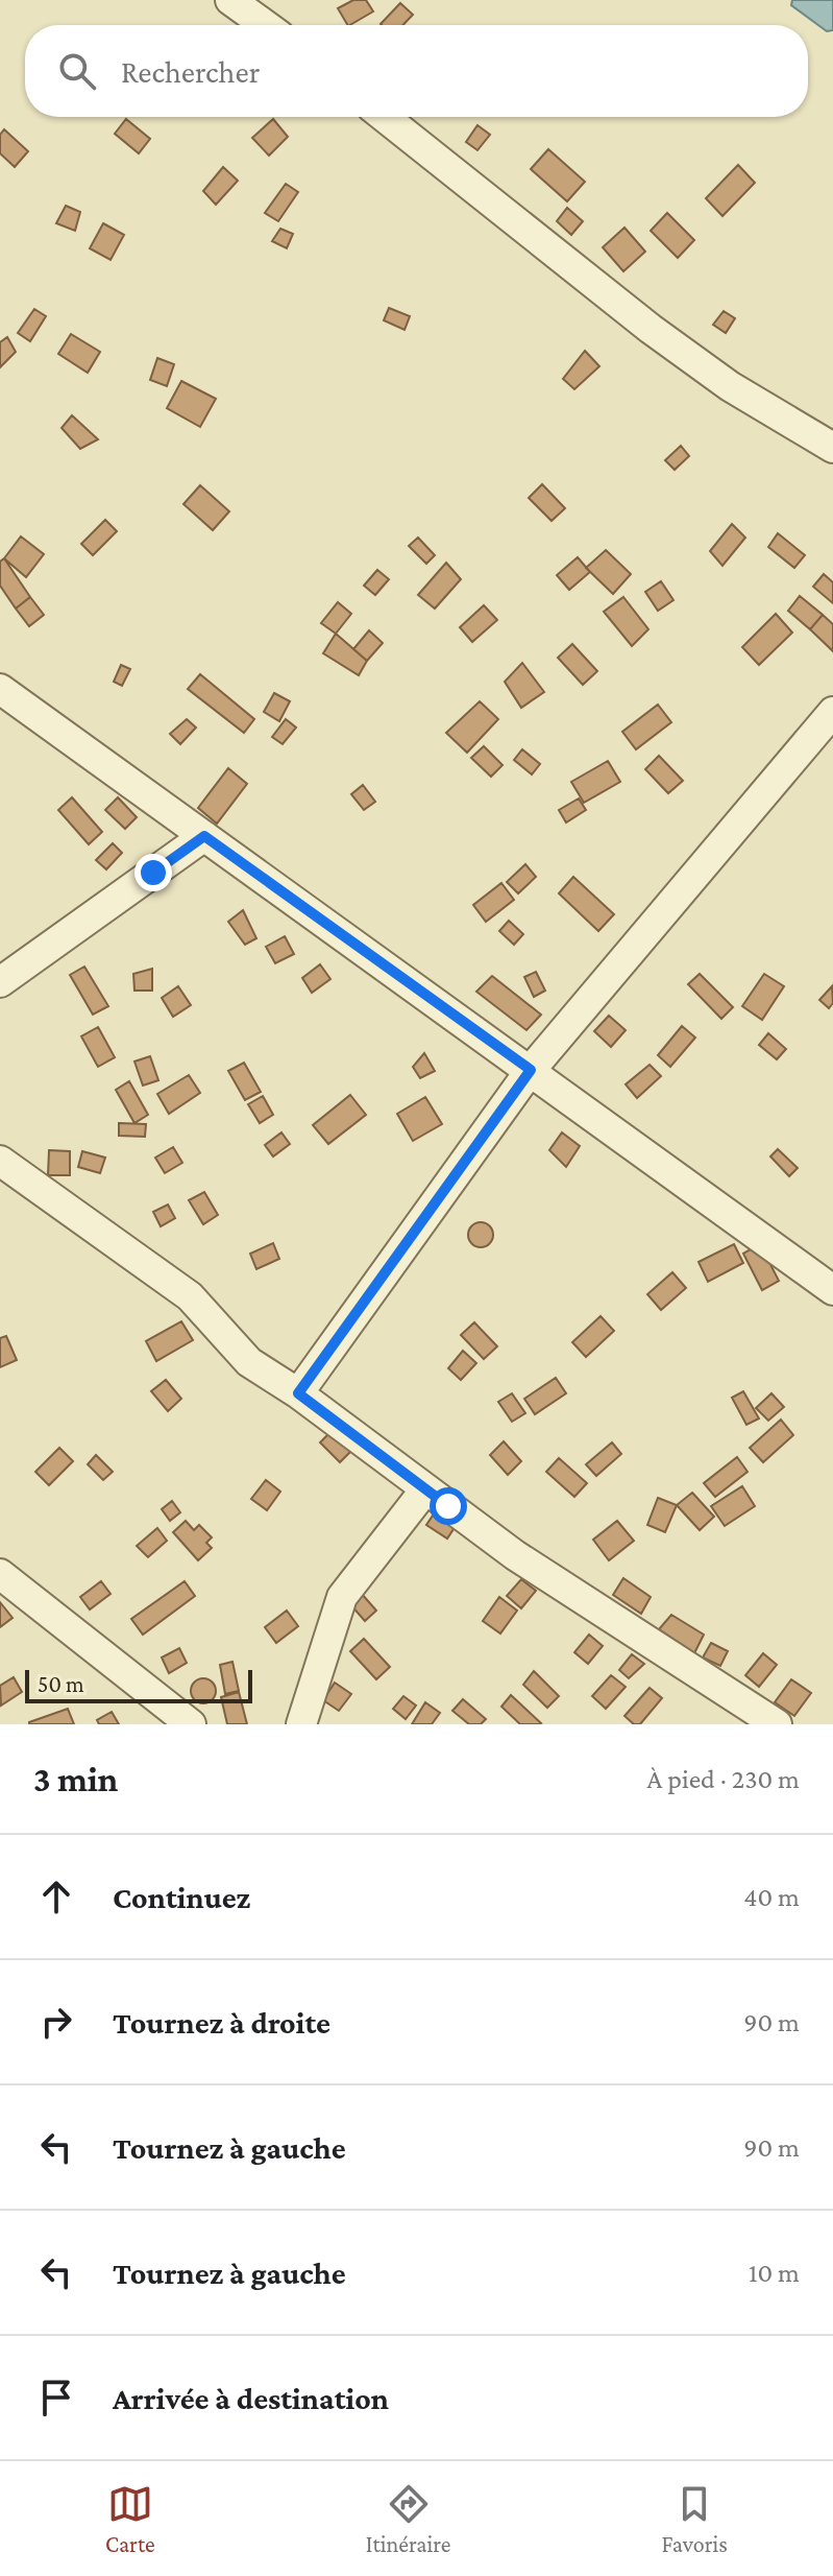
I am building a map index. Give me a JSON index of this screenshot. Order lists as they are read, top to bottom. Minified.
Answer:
{"scale_bar":"50 m","page":{"search":"Rechercher","scale":"50 m","heading":["3 min","À pied · 230 m"],"list":[["Continuez","40 m"],["Tournez à droite","90 m"],["Tournez à gauche","90 m"],["Tournez à gauche","10 m"],"Arrivée à destination"],"nav":["Carte","Itinéraire","Favoris"]}}
